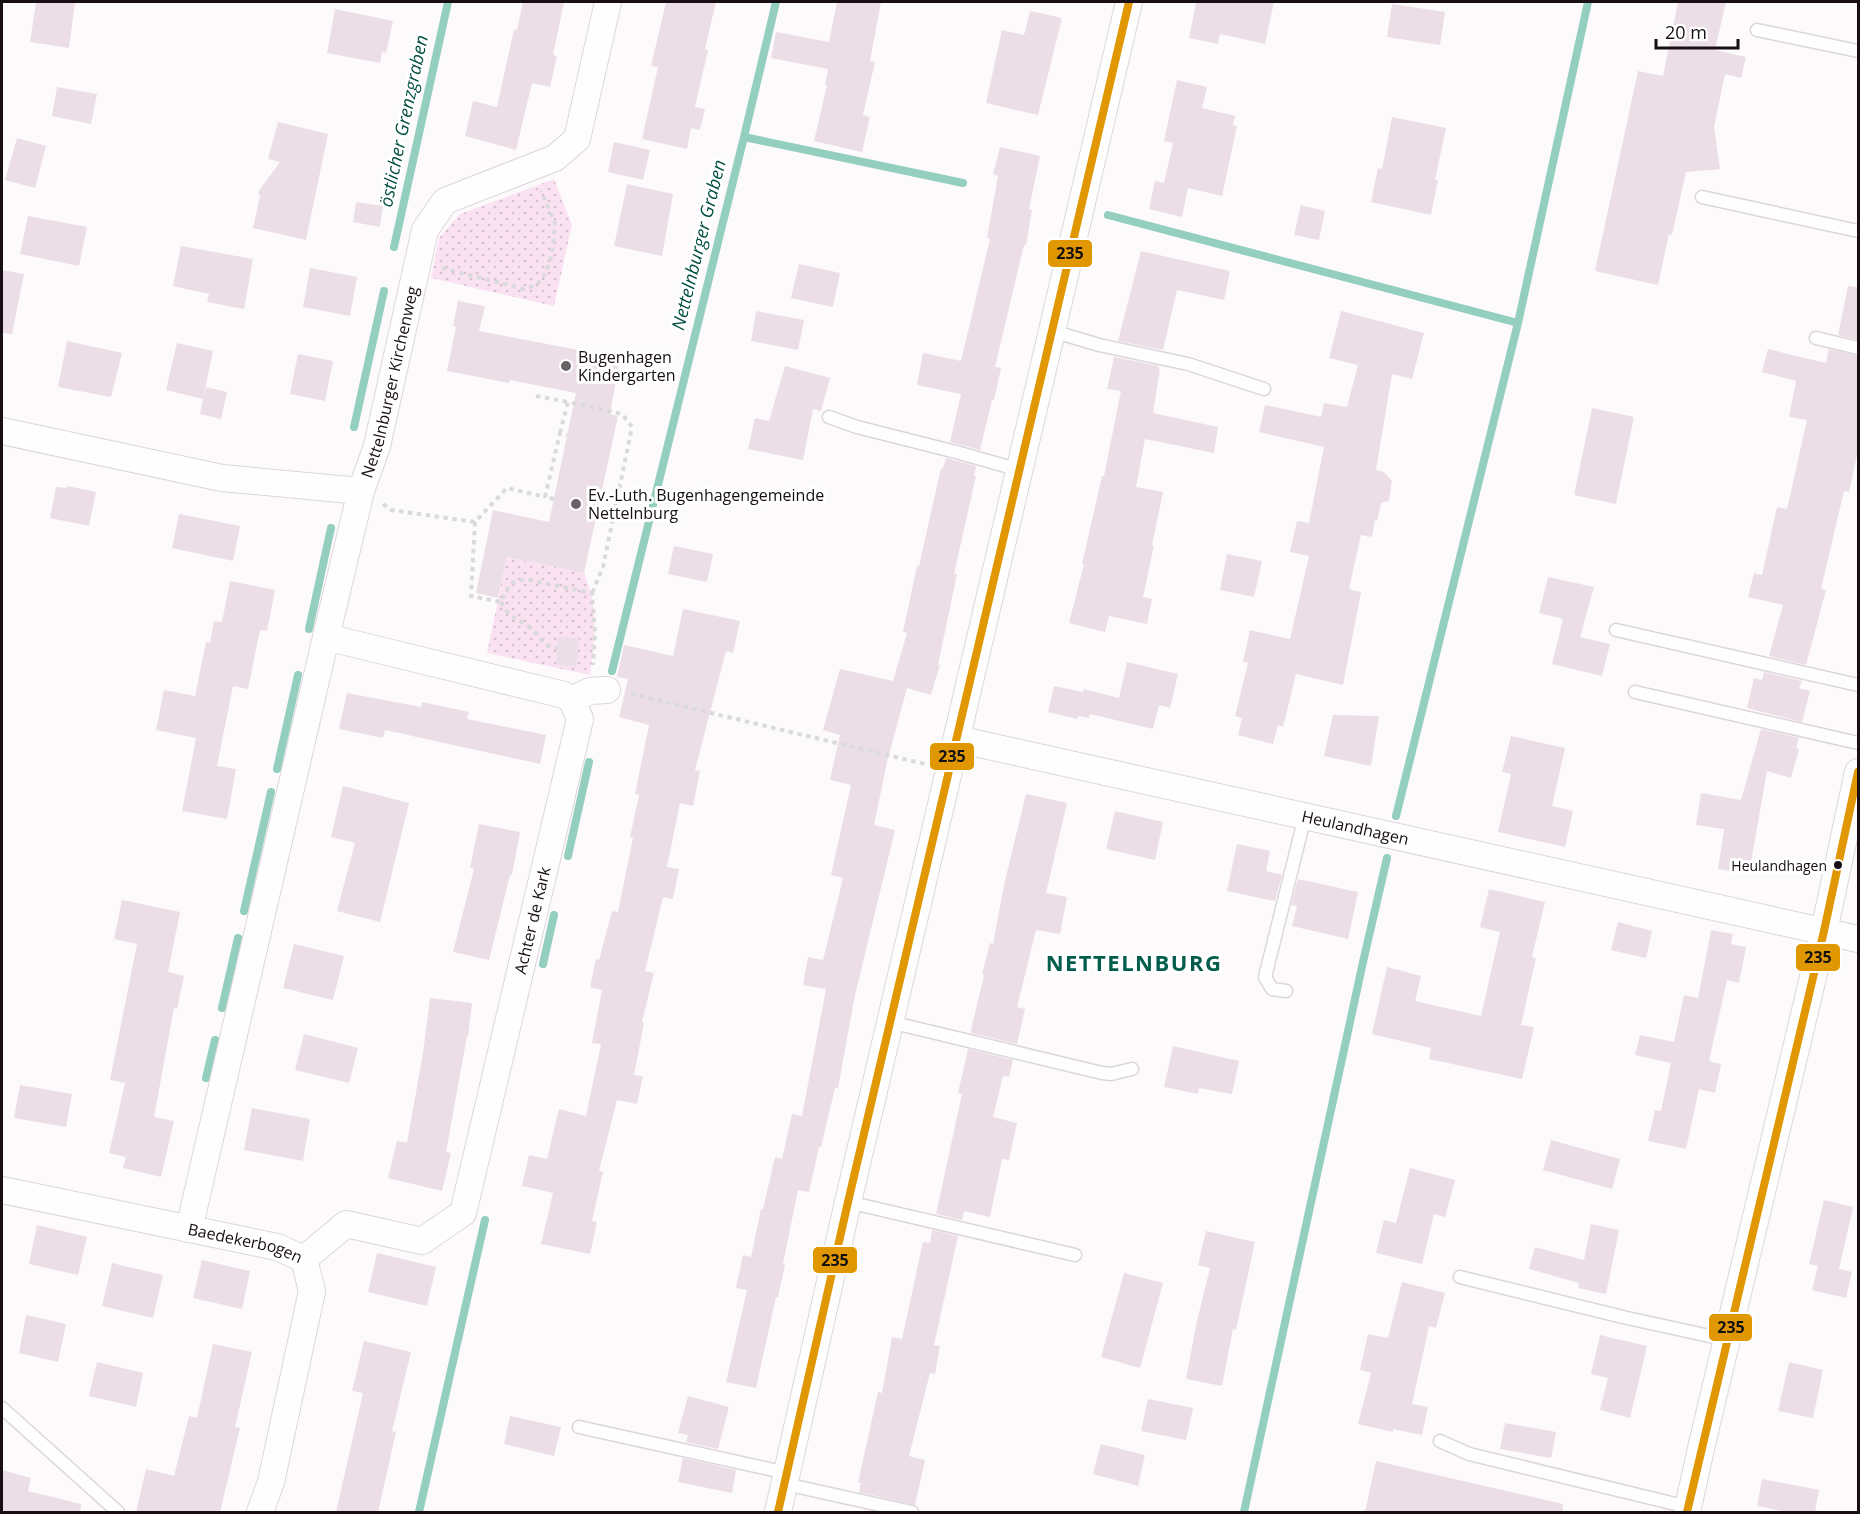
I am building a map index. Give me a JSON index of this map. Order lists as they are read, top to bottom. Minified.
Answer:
{"streets":{"street":["Nettelnburger Kirchenweg","Heulandhagen","Achter de Kark","Baedekerbogen"]},"crossings":[["Achter de Kark","Baedekerbogen"]],"districts":["NETTELNBURG"],"water":["östlicher Grenzgraben","Nettelnburger Graben"],"places":["Bugenhagen Kindergarten","Ev.-Luth. Bugenhagengemeinde Nettelnburg","Heulandhagen"],"lines":["transit line 235"],"scale_bar":"20 m"}
